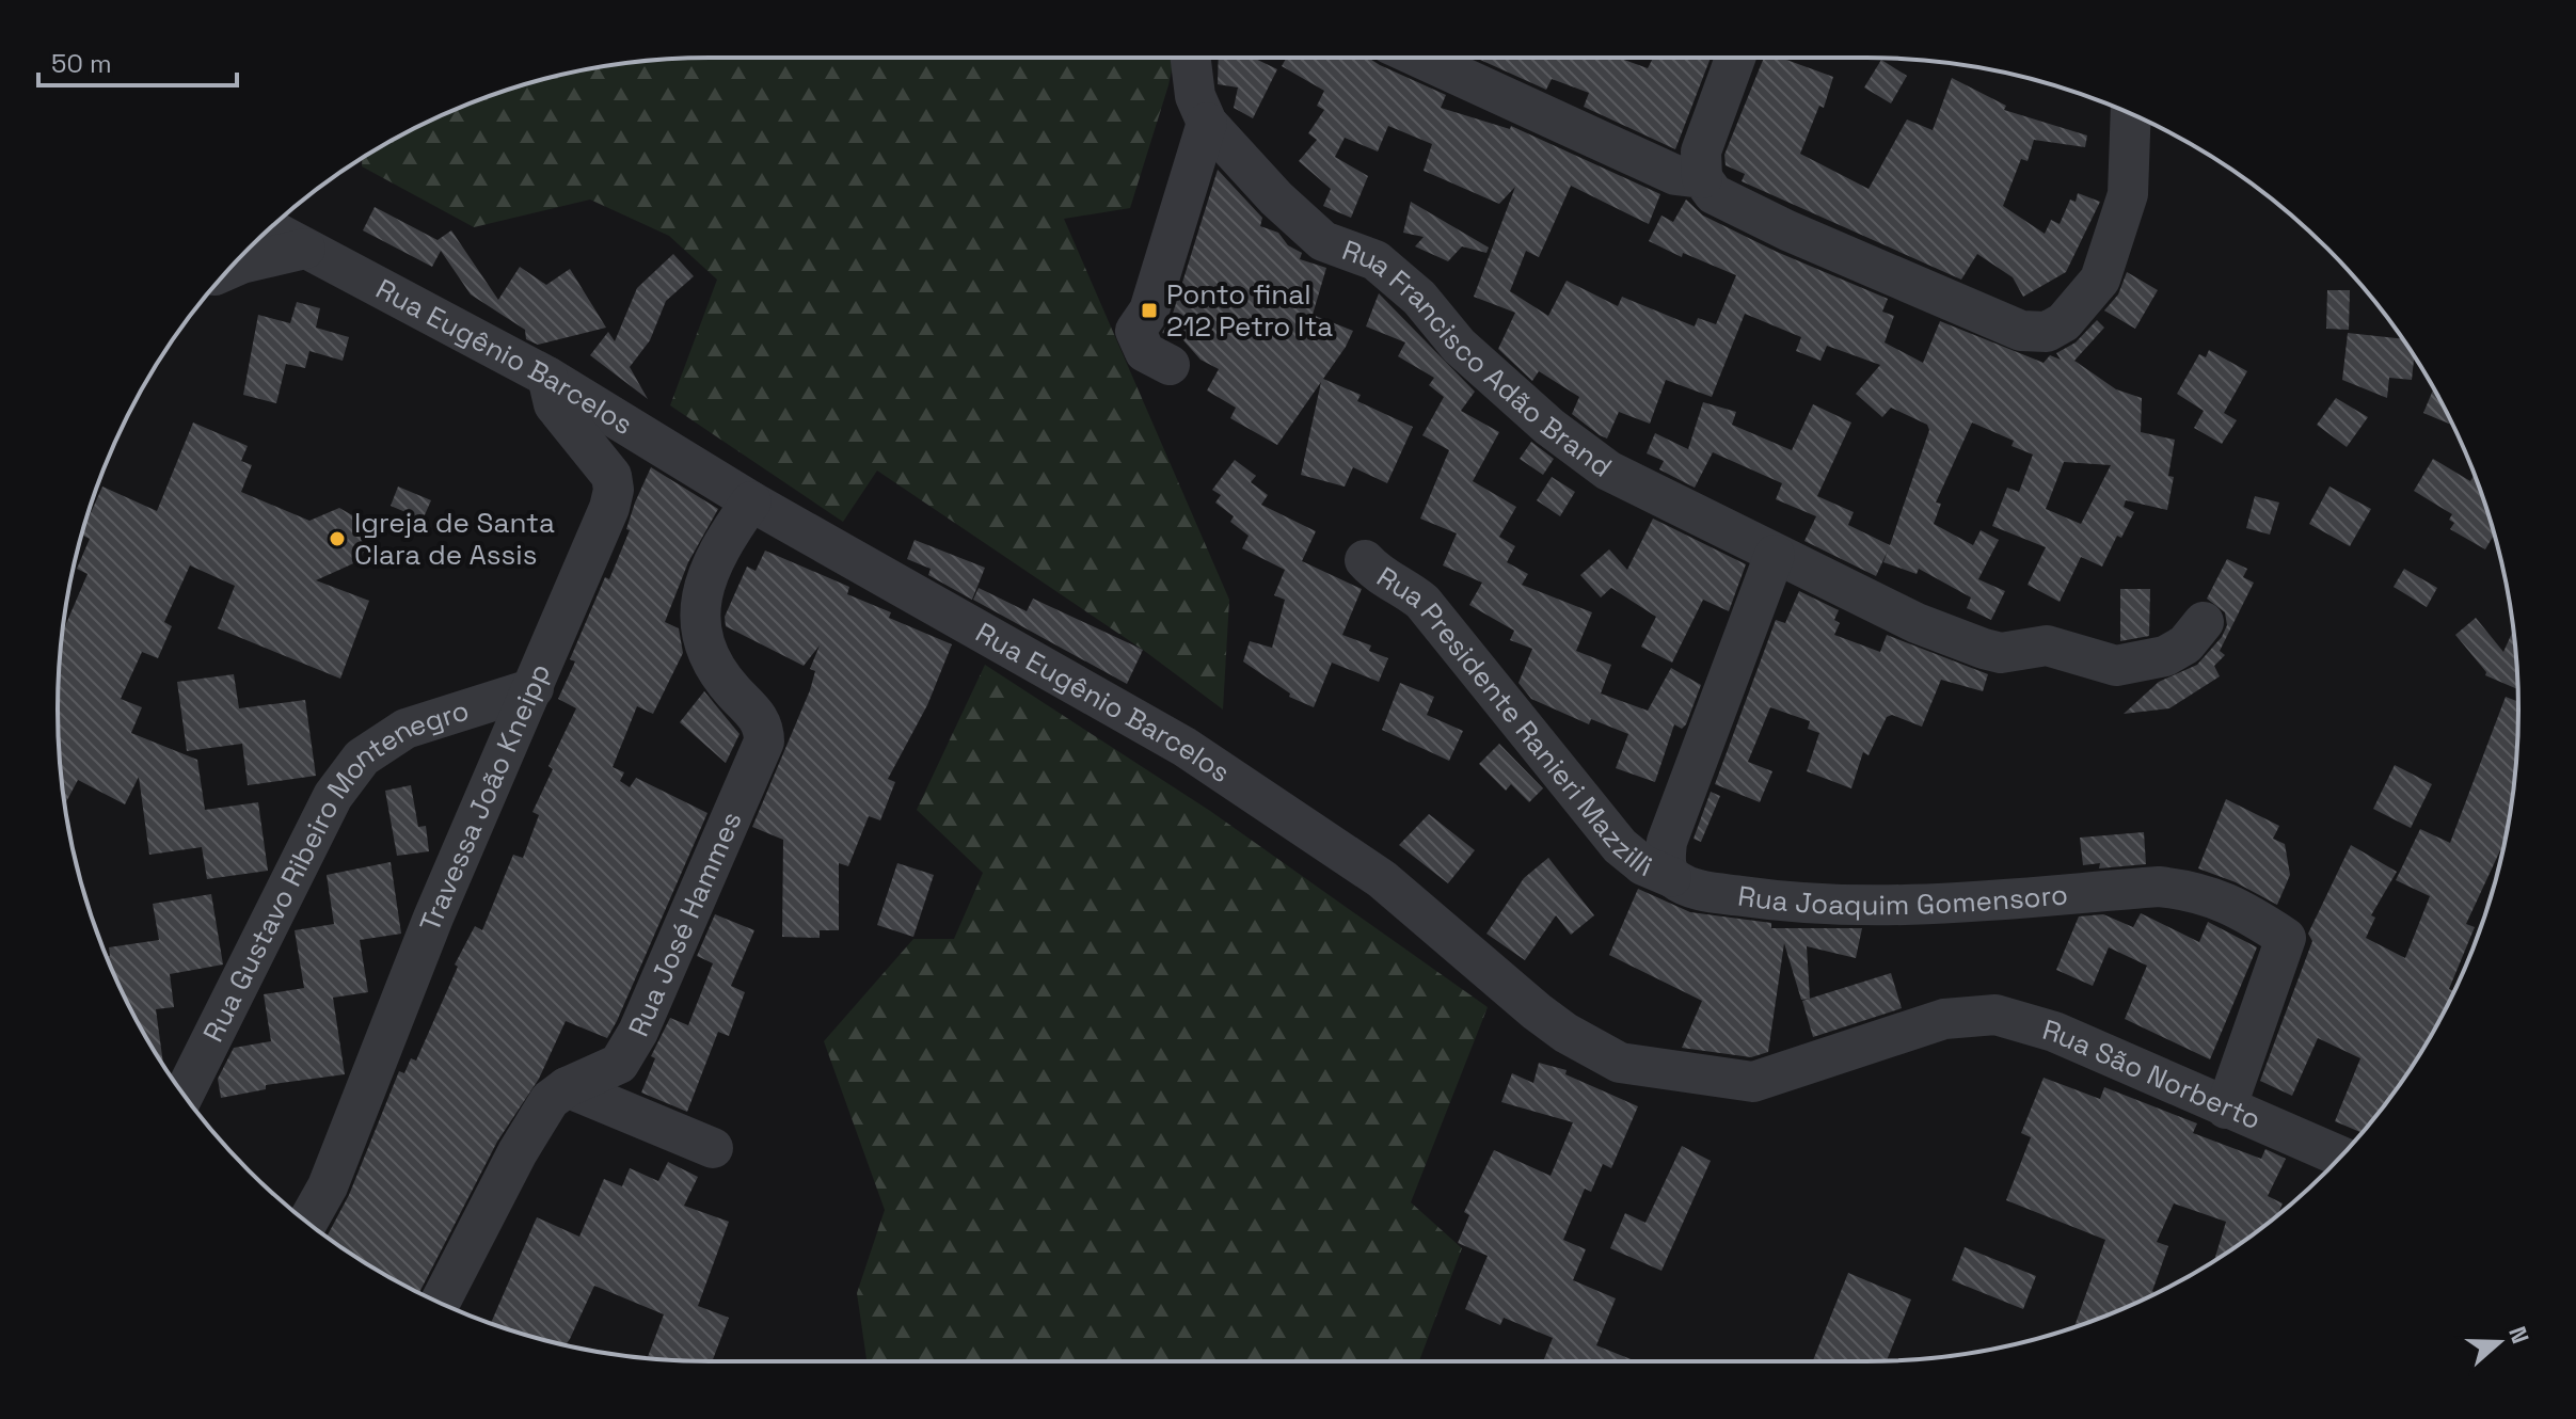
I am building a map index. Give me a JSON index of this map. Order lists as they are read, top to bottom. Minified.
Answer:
{"streets":{"street":["Rua Eugênio Barcelos","Rua Francisco Adão Brand","Rua Presidente Ranieri Mazzilli","Travessa João Kneipp","Rua Gustavo Ribeiro Montenegro","Rua Joaquim Gomensoro","Rua José Hammes","Rua São Norberto"]},"crossings":[["Rua Eugênio Barcelos","Travessa João Kneipp"],["Rua Eugênio Barcelos","Rua José Hammes"],["Rua Eugênio Barcelos","Rua São Norberto"],["Rua Presidente Ranieri Mazzilli","Rua Joaquim Gomensoro"],["Travessa João Kneipp","Rua Gustavo Ribeiro Montenegro"],["Rua Joaquim Gomensoro","Rua São Norberto"]],"places":{"transit":["Ponto final 212 Petro Ita"],"other":["Igreja de Santa Clara de Assis"]},"scale_bar":"50 m","north":"right"}
